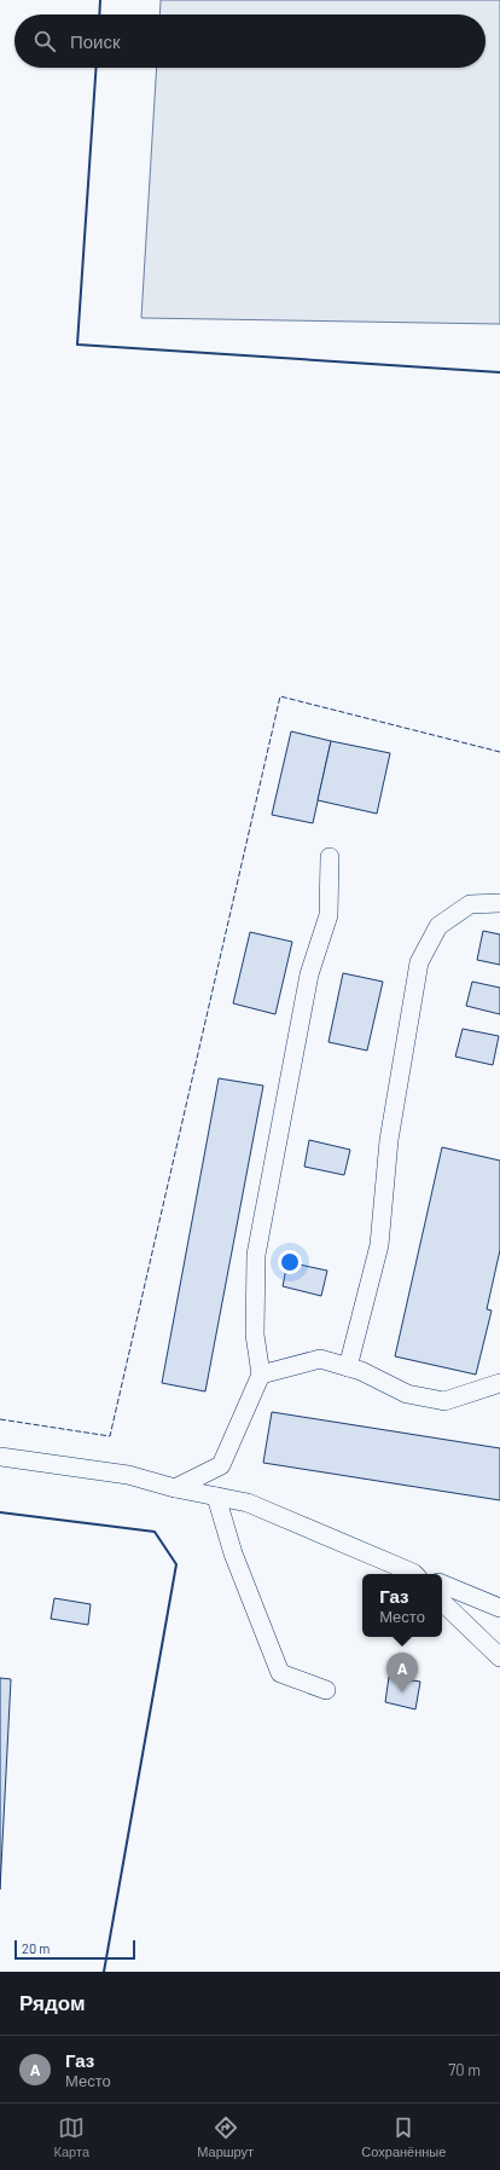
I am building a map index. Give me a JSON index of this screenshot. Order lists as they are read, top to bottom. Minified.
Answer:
{"scale_bar":"20 m","page":{"search":"Поиск","popup":["Газ","Место"],"pins":"A","scale":"20 m","heading":"Рядом","list":[{"mark":"A","name":"Газ","note":"Место","value":"70 m"}],"nav":["Карта","Маршрут","Сохранённые"]}}
